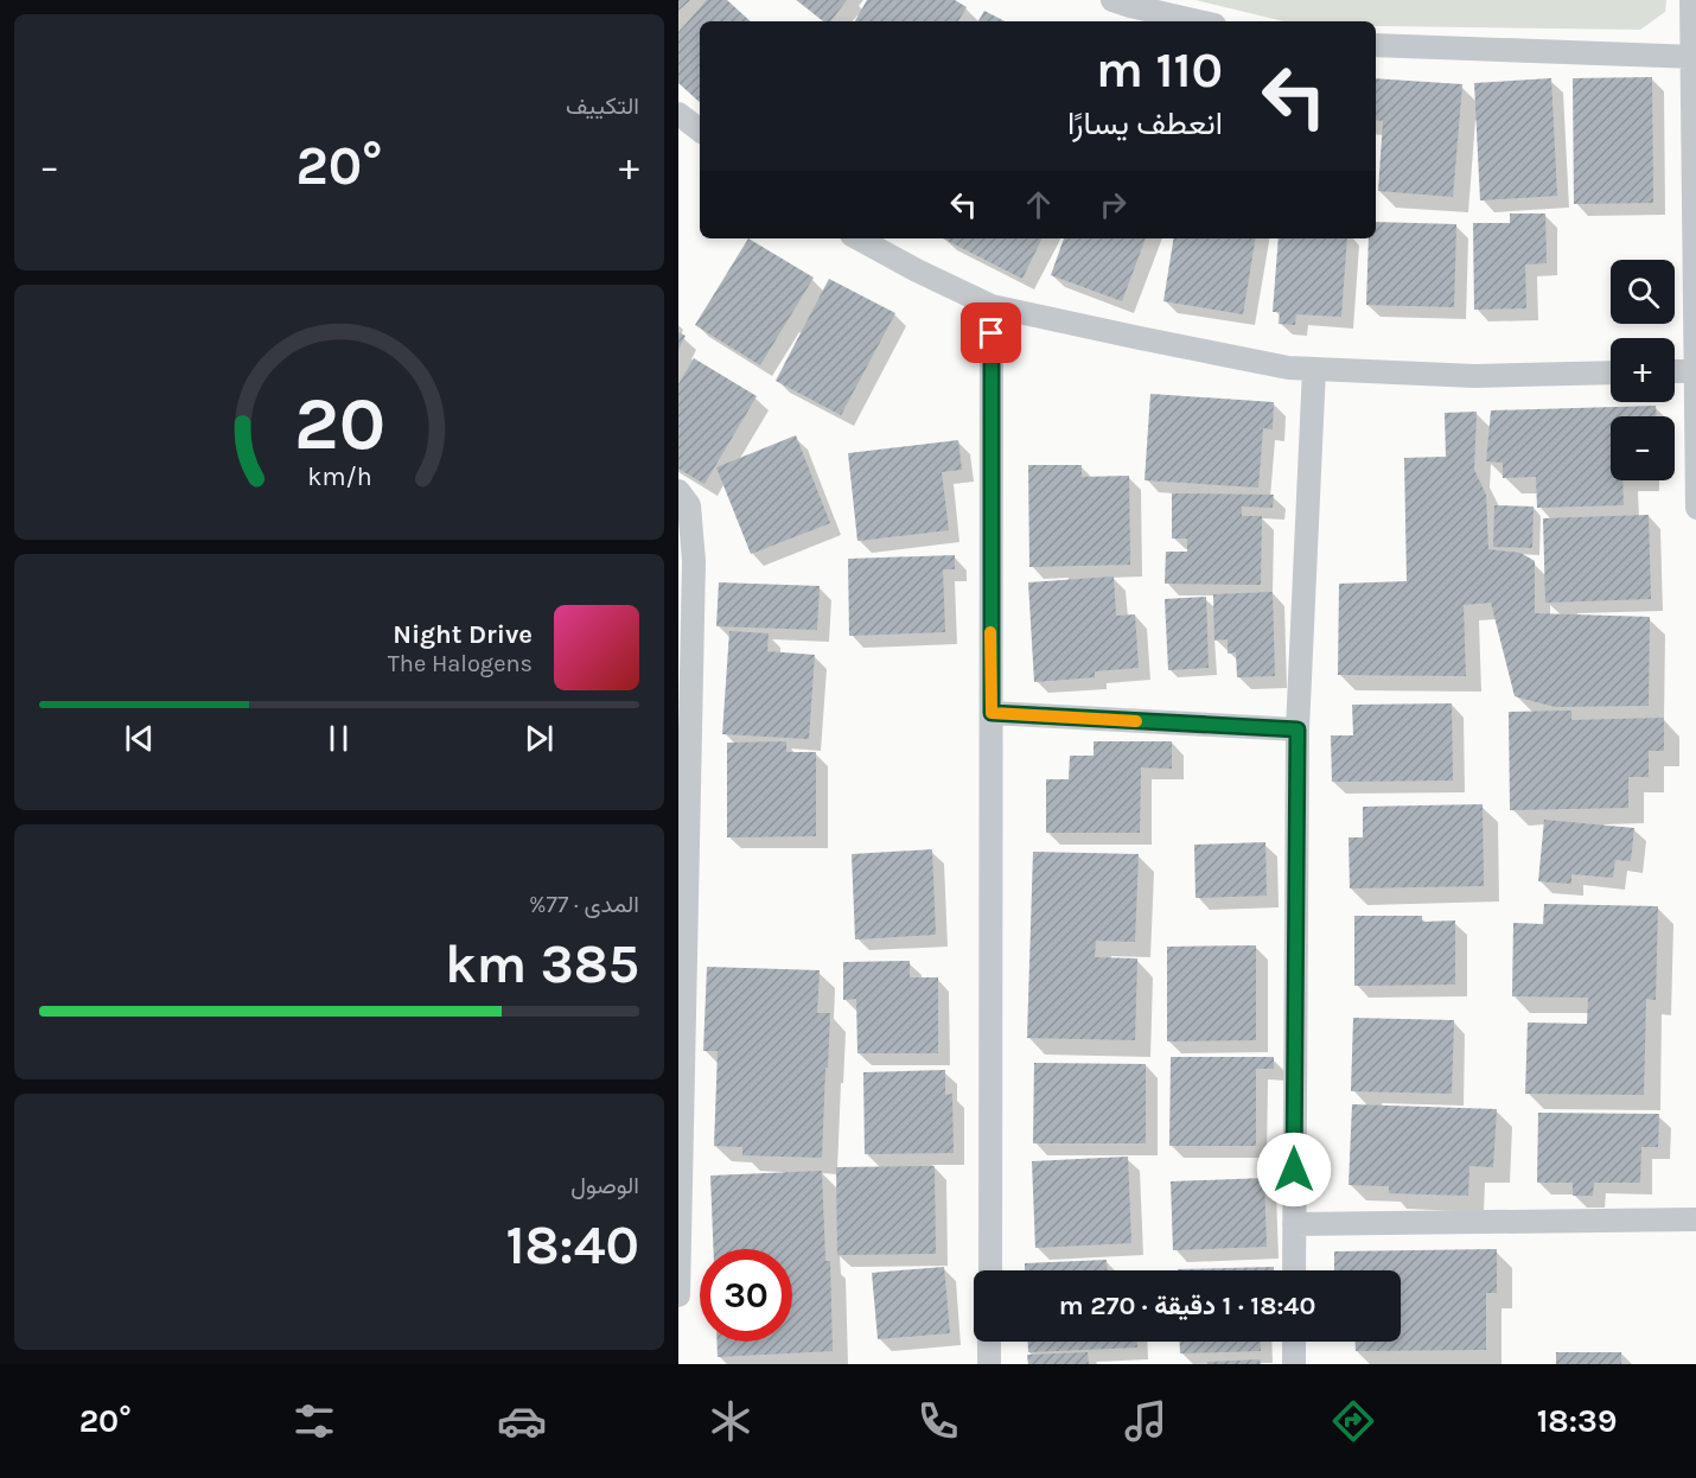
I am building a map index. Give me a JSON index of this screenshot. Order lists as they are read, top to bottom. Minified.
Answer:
{"page":{"tile":["التكييف",["المدى · 77%","385 km"],["الوصول","18:40"]],"turn":["110 m","انعطف يسارًا"],"heat":["−","20°","+"],"map_buttons":["+","−"],"song":["Night Drive","The Halogens"],"limit":"30","trip":"18:40 · 1 دقيقة · 270 m","tabs":["18:39","20°"],"gauge":["20","km/h"]}}
